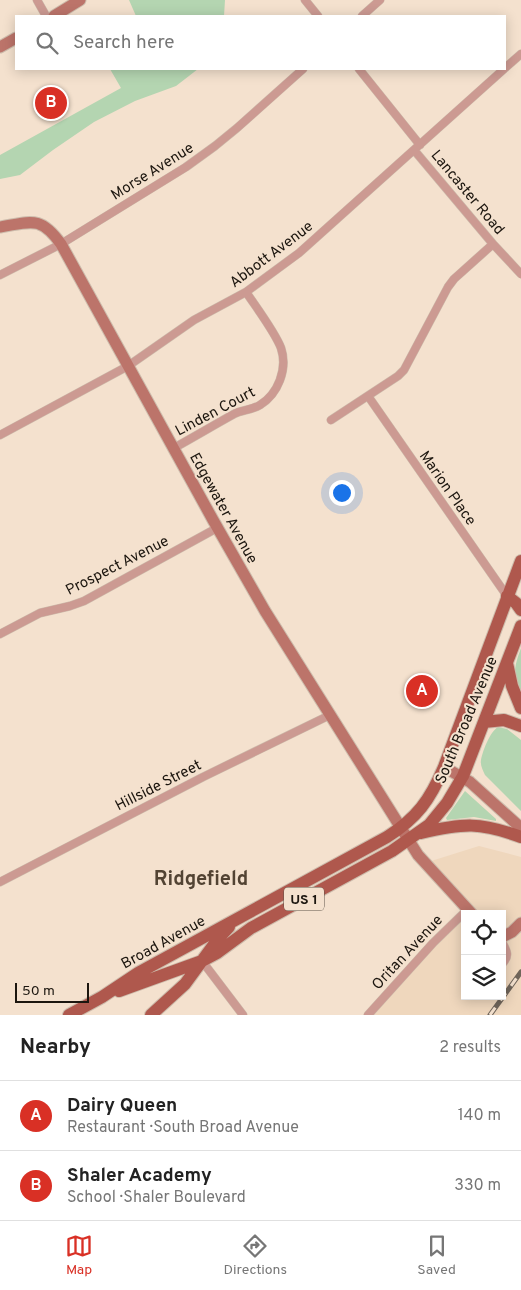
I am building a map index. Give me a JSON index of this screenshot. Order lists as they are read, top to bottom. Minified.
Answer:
{"streets":{"main road":["South Broad Avenue","US 1","Broad Avenue"],"street":["Morse Avenue","Lancaster Road","Abbott Avenue","Linden Court","Marion Place","Edgewater Avenue","Prospect Avenue","Hillside Street","Oritan Avenue"]},"crossings":[["Morse Avenue","Edgewater Avenue"],["Lancaster Road","Abbott Avenue"],["Abbott Avenue","Linden Court"],["Abbott Avenue","Edgewater Avenue"],["Linden Court","Edgewater Avenue"],["Marion Place","South Broad Avenue"],["Edgewater Avenue","Prospect Avenue"],["Edgewater Avenue","South Broad Avenue"],["Edgewater Avenue","Hillside Street"],["South Broad Avenue","Broad Avenue"]],"districts":["Ridgefield"],"scale_bar":"50 m","page":{"search":"Search here","pins":["B","A"],"scale":"50 m","heading":["Nearby","2 results"],"list":[{"mark":"A","name":"Dairy Queen","note":"Restaurant · South Broad Avenue","value":"140 m"},{"mark":"B","name":"Shaler Academy","note":"School · Shaler Boulevard","value":"330 m"}],"nav":["Map","Directions","Saved"]}}
